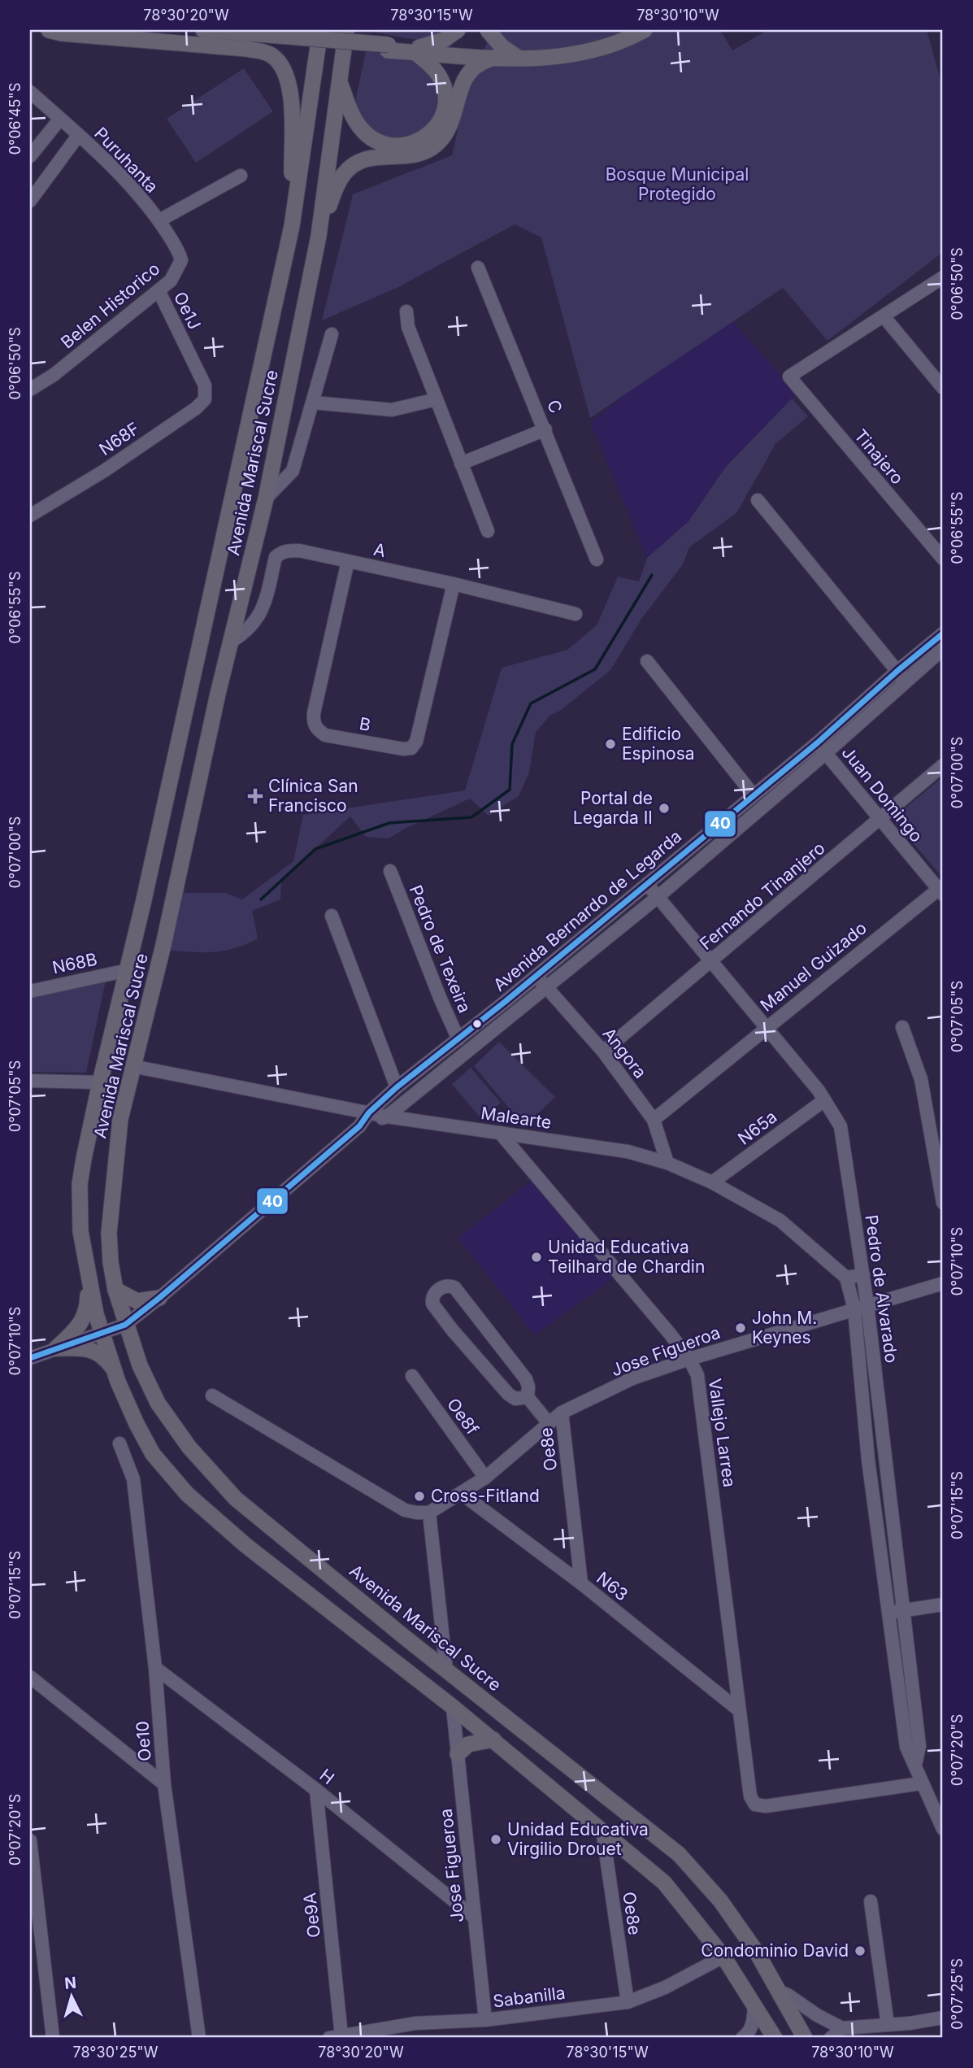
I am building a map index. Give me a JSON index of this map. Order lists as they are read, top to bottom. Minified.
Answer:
{"streets":{"main road":["Avenida Mariscal Sucre"],"street":["Puruhanta","Belen Historico","Oe1J","C","N68F","Tinajero","A","B","Juan Domingo","Fernando Tinanjero","Avenida Bernardo de Legarda","Pedro de Texeira","N68B","Manuel Guizado","Angora","Malearte","N65a","Pedro de Alvarado","Jose Figueroa","Oe8f","Vallejo Larrea","Oe8e","N63","Oe10","H","Oe9A","Sabanilla"]},"crossings":[["Puruhanta","Belen Historico"],["Belen Historico","Oe1J"],["Oe1J","N68F"],["Avenida Mariscal Sucre","A"],["Avenida Mariscal Sucre","Avenida Bernardo de Legarda"],["Avenida Mariscal Sucre","N68B"],["Avenida Mariscal Sucre","Malearte"],["Avenida Mariscal Sucre","Jose Figueroa"],["Avenida Mariscal Sucre","Oe8e"],["Avenida Mariscal Sucre","Sabanilla"],["A","B"],["Juan Domingo","Fernando Tinanjero"],["Juan Domingo","Avenida Bernardo de Legarda"],["Juan Domingo","Manuel Guizado"],["Fernando Tinanjero","Angora"],["Fernando Tinanjero","Pedro de Alvarado"],["Avenida Bernardo de Legarda","Pedro de Texeira"],["Avenida Bernardo de Legarda","Angora"],["Avenida Bernardo de Legarda","Malearte"],["Avenida Bernardo de Legarda","Pedro de Alvarado"],["Manuel Guizado","Angora"],["Manuel Guizado","Pedro de Alvarado"],["Angora","Malearte"],["Malearte","N65a"],["Malearte","Pedro de Alvarado"],["Malearte","Vallejo Larrea"],["N65a","Pedro de Alvarado"],["Pedro de Alvarado","Jose Figueroa"],["Pedro de Alvarado","Vallejo Larrea"],["Jose Figueroa","Oe8f"],["Jose Figueroa","Vallejo Larrea"],["Jose Figueroa","Oe8e"],["Jose Figueroa","N63"],["Jose Figueroa","H"],["Jose Figueroa","Sabanilla"],["Vallejo Larrea","N63"],["Oe8e","N63"],["Oe8e","Sabanilla"],["Oe10","H"],["H","Oe9A"],["Oe9A","Sabanilla"]],"parks":["Bosque Municipal Protegido"],"places":{"other":["Edificio Espinosa","Portal de Legarda II","Unidad Educativa Teilhard de Chardin","John M. Keynes","Cross-Fitland","Unidad Educativa Virgilio Drouet","Condominio David"],"health":["Clínica San Francisco"]},"lines":["transit line 40"],"north":"top","coordinates":["78°30'20\"W","78°30'15\"W","78°30'10\"W","0°06'45\"S","0°06'50\"S","0°06'55\"S","0°07'00\"S","0°07'05\"S","0°07'10\"S","0°07'15\"S","0°07'20\"S","0°07'25\"S","78°30'25\"W"]}
